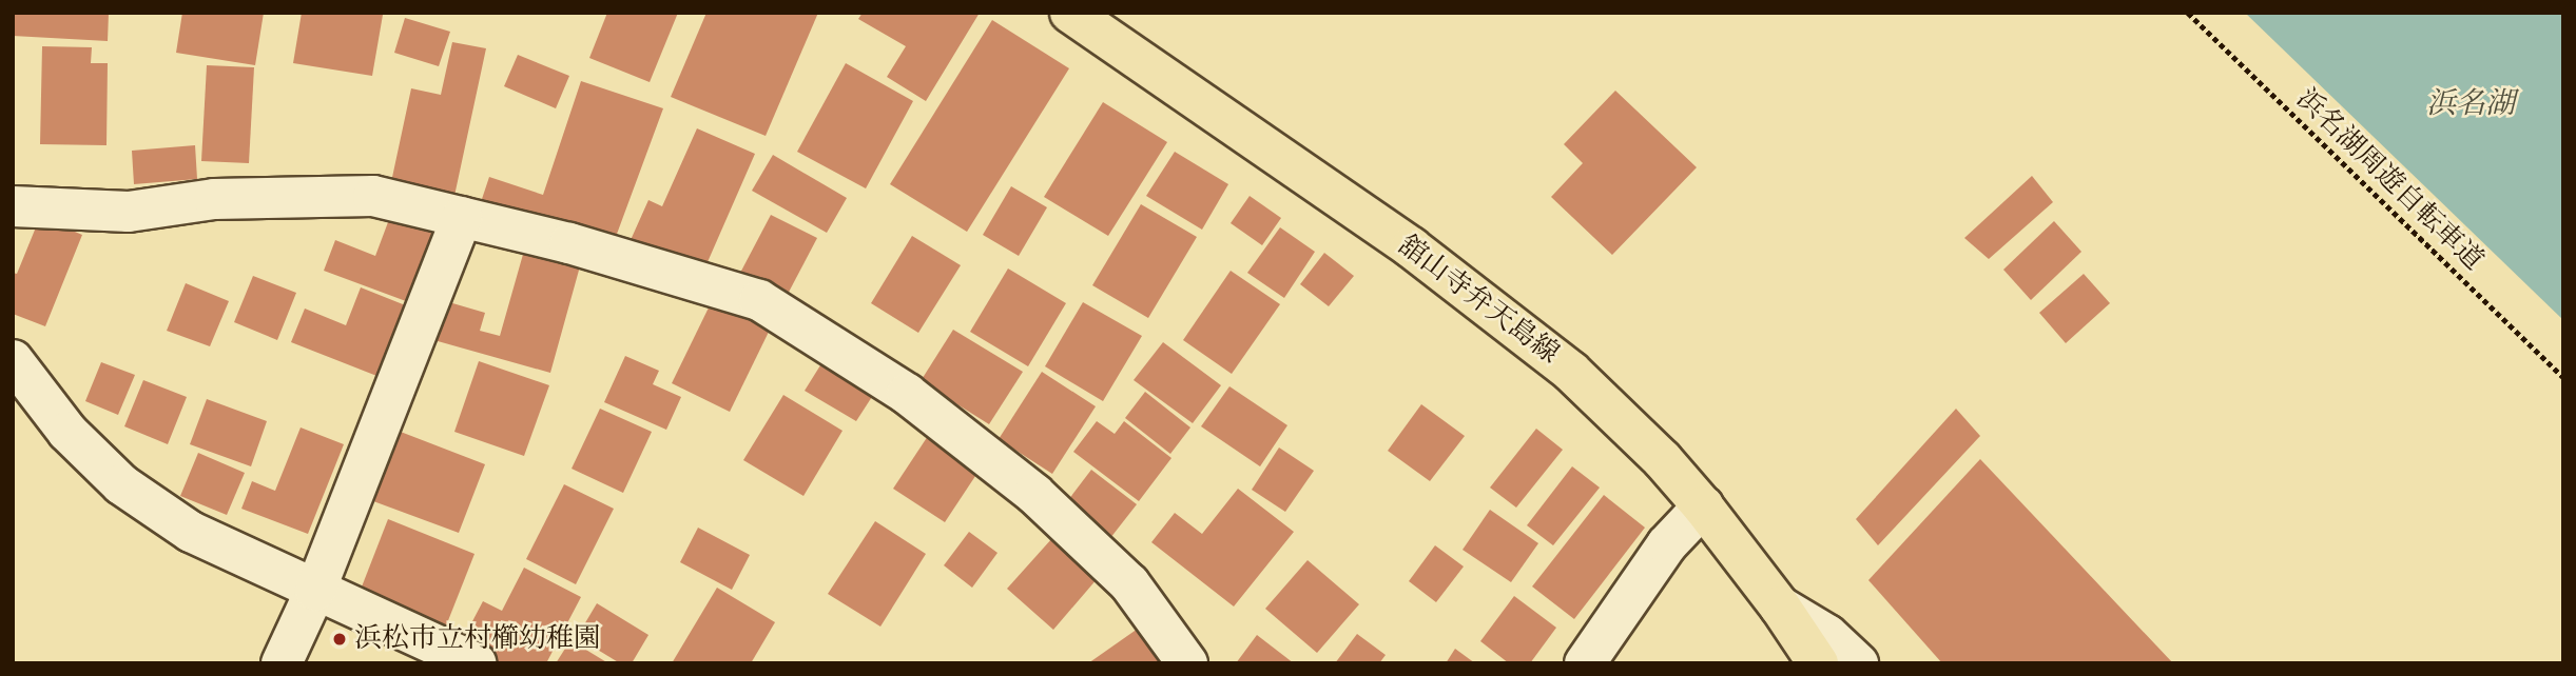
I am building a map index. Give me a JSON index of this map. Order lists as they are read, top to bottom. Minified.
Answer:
{"streets":{"main road":["舘山寺弁天島線"],"path":["浜名湖周遊自転車道"]},"water":["浜名湖"],"places":["浜松市立村櫛幼稚園"]}
